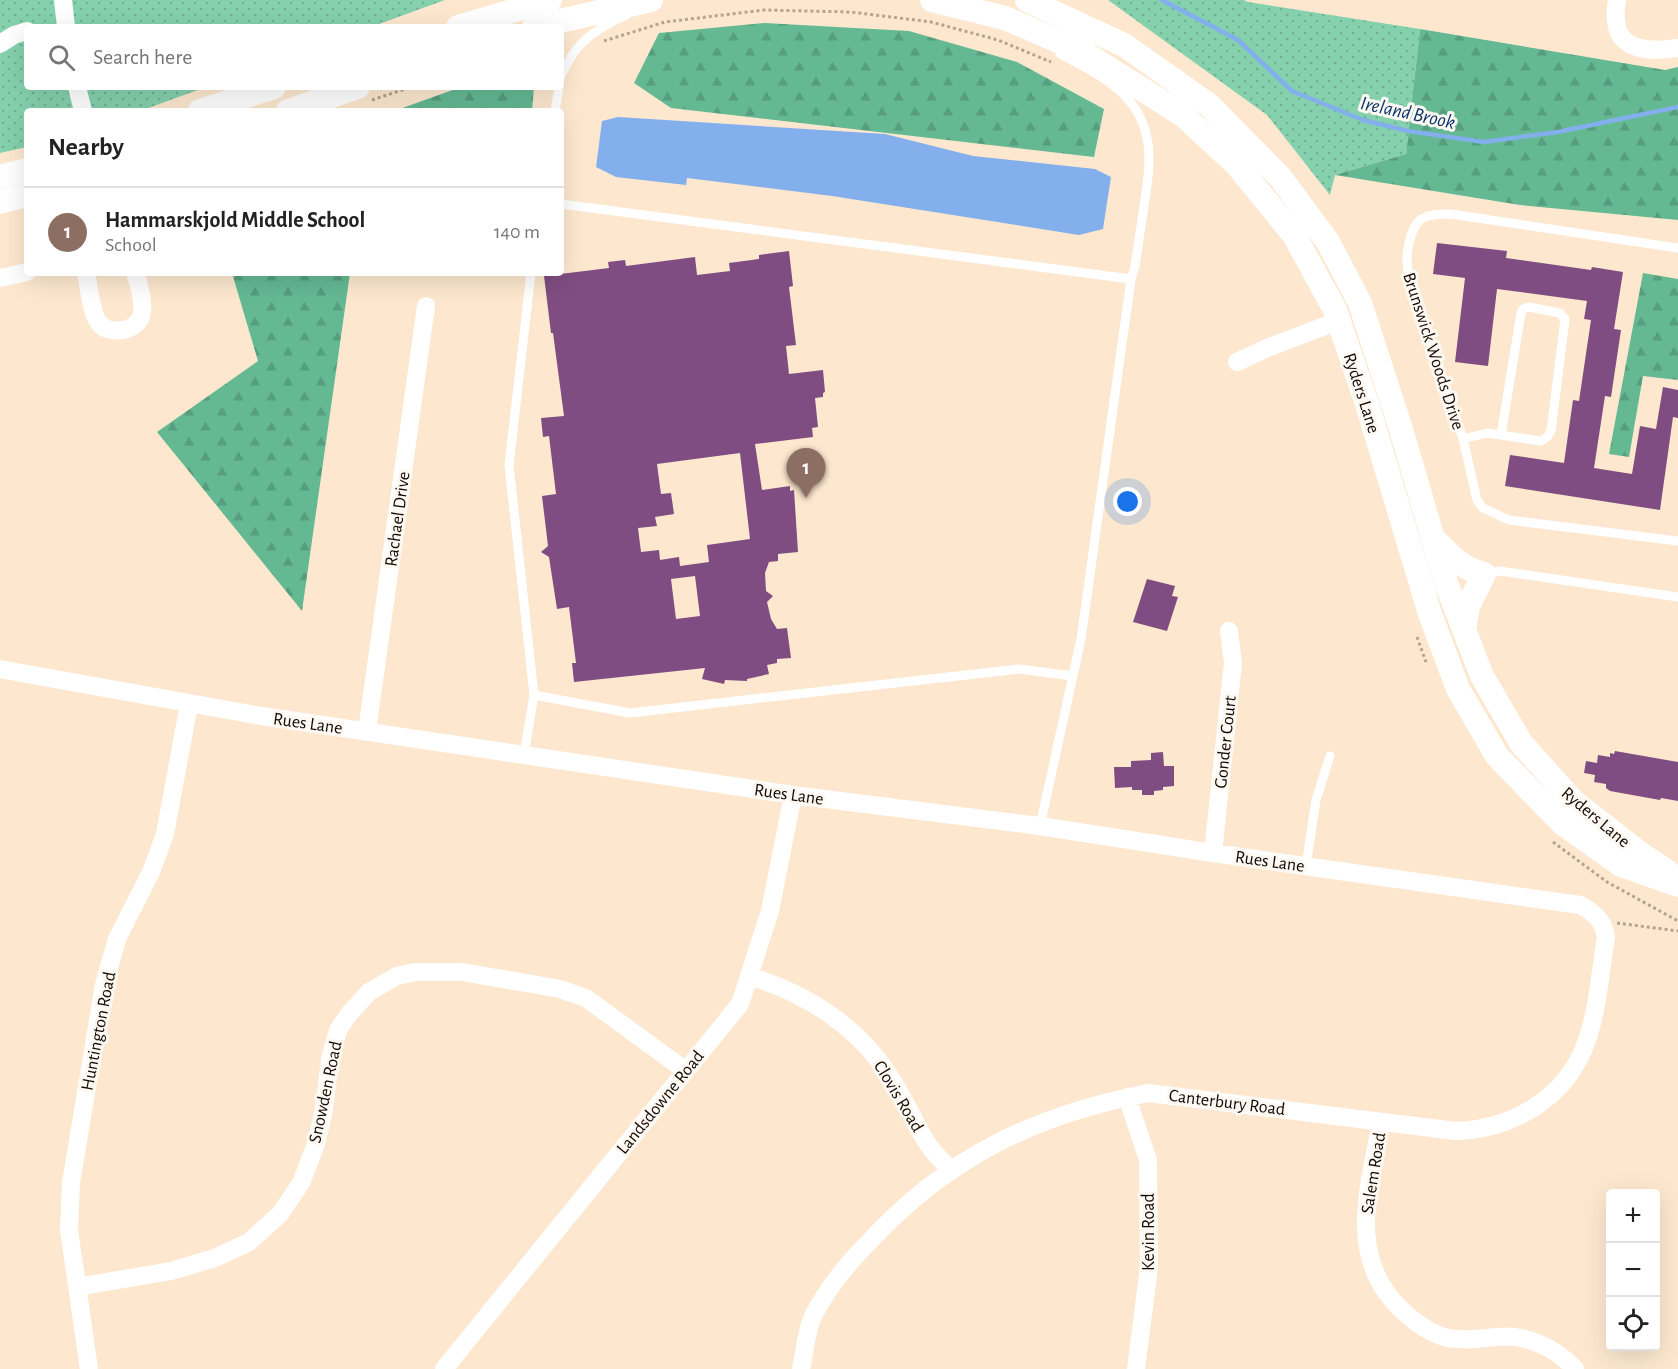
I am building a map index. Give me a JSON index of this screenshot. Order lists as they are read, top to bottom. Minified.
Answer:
{"streets":{"main road":["Ryders Lane"],"street":["Rachael Drive","Rues Lane","Gonder Court","Huntington Road","Snowden Road","Clovis Road","Landsdowne Road","Canterbury Road","Salem Road","Kevin Road"],"lane":["Brunswick Woods Drive"]},"crossings":[["Rachael Drive","Rues Lane"],["Rues Lane","Gonder Court"],["Rues Lane","Huntington Road"],["Rues Lane","Landsdowne Road"],["Rues Lane","Canterbury Road"],["Huntington Road","Snowden Road"],["Snowden Road","Landsdowne Road"],["Clovis Road","Landsdowne Road"],["Clovis Road","Canterbury Road"],["Canterbury Road","Salem Road"],["Canterbury Road","Kevin Road"]],"water":["Ireland Brook"],"page":{"search":"Search here","heading":"Nearby","list":[{"mark":"1","name":"Hammarskjold Middle School","note":"School","value":"140 m"}],"pins":"1","map_buttons":["+","−"]}}
